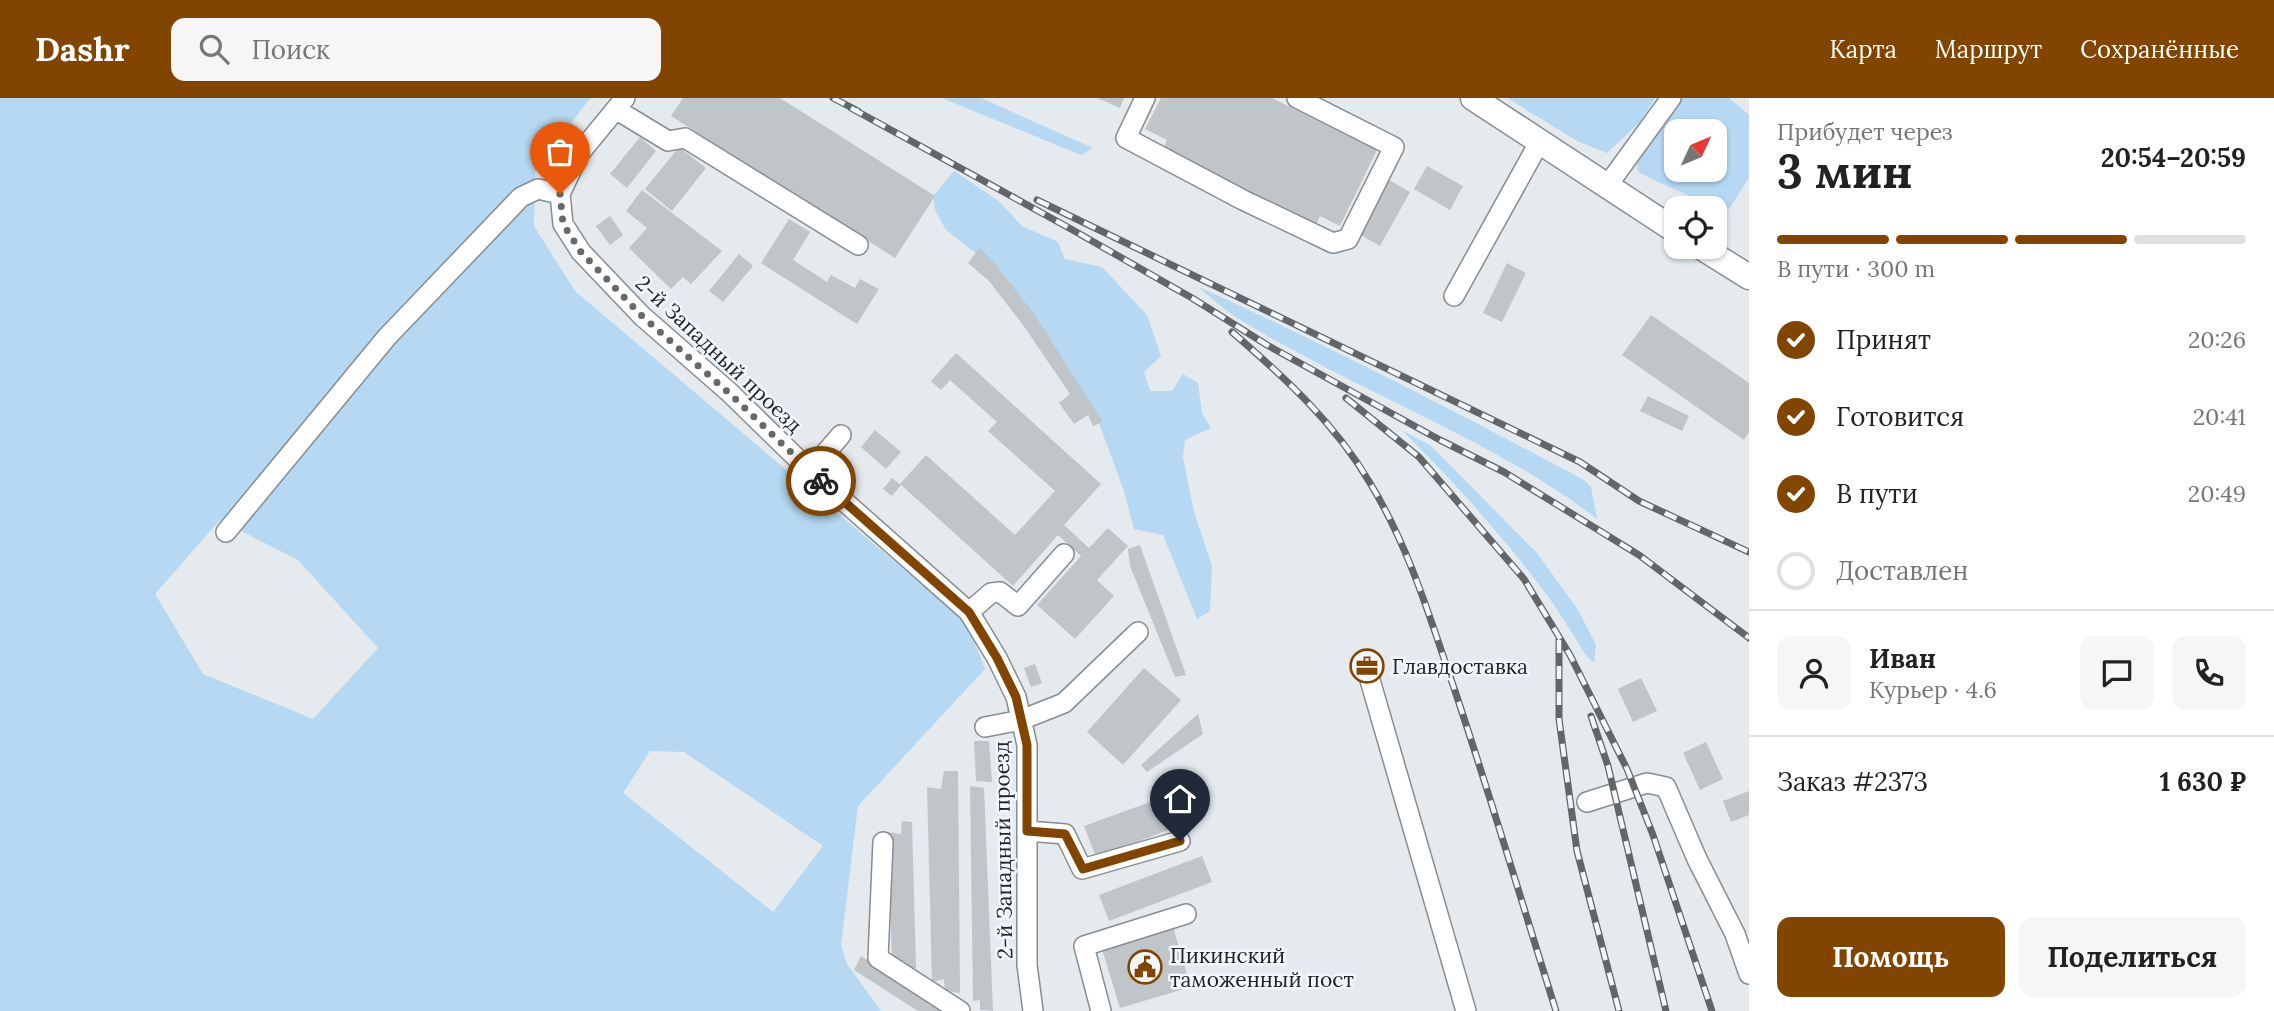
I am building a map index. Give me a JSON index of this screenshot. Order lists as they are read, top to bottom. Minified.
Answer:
{"streets":{"street":["2-й Западный проезд"]},"places":{"office":["Главдоставка"],"public building":["Пикинский таможенный пост"]},"north":"top right","page":{"header":"Dashr","search":"Поиск","nav":["Карта","Маршрут","Сохранённые"],"heading":["3 мин","Прибудет через","20:54–20:59"],"panel":["Иван","Курьер · 4.6","Заказ #2373","1 630 ₽"],"bar":"В пути · 300 m","list":[["Принят","20:26"],["Готовится","20:41"],["В пути","20:49"],"Доставлен"],"buttons":["Помощь","Поделиться"]}}
